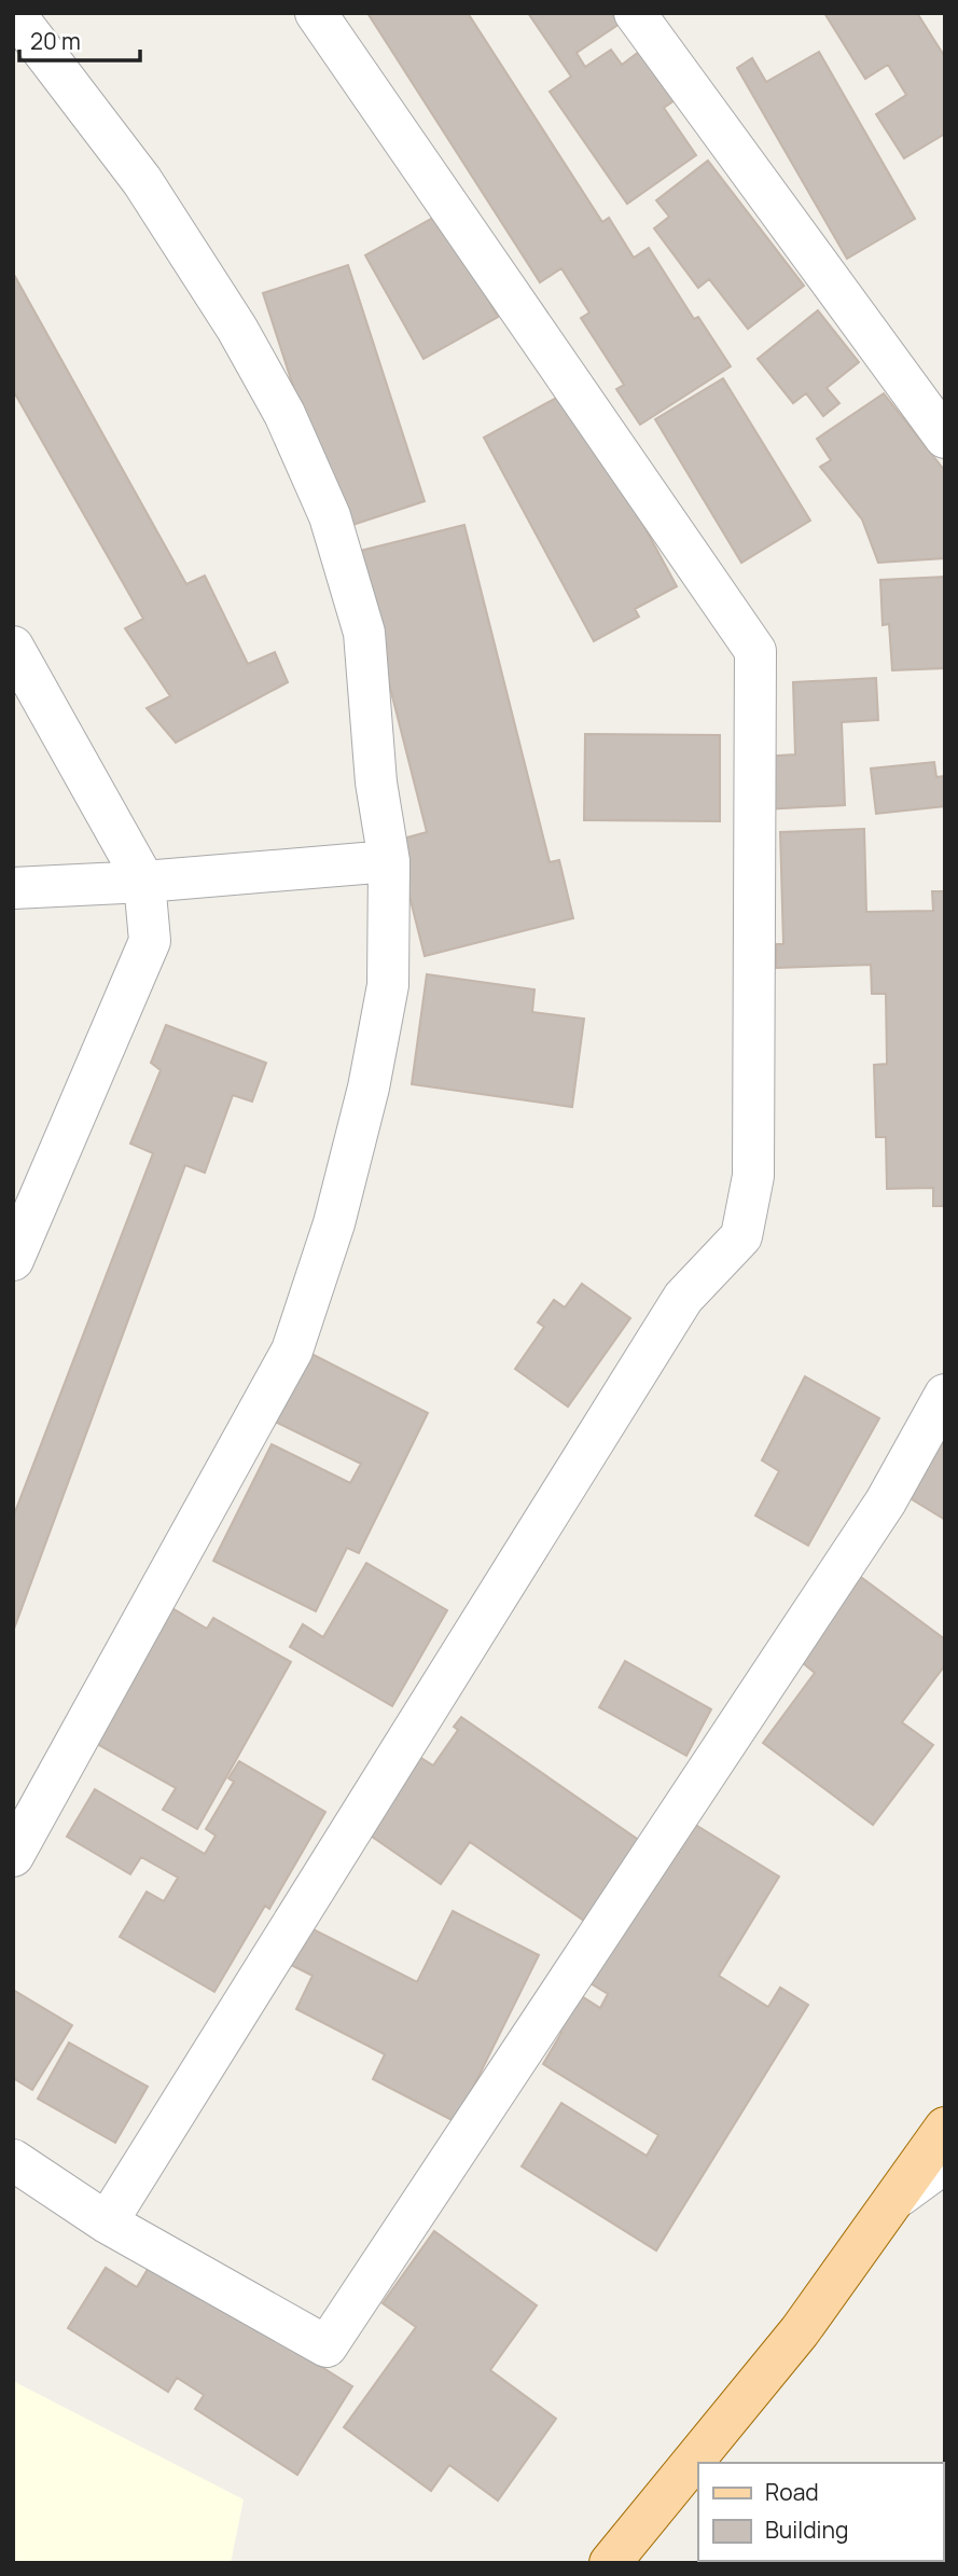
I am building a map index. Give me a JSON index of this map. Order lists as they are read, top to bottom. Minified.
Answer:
{"legend":["Road","Building"],"scale_bar":"20 m"}
